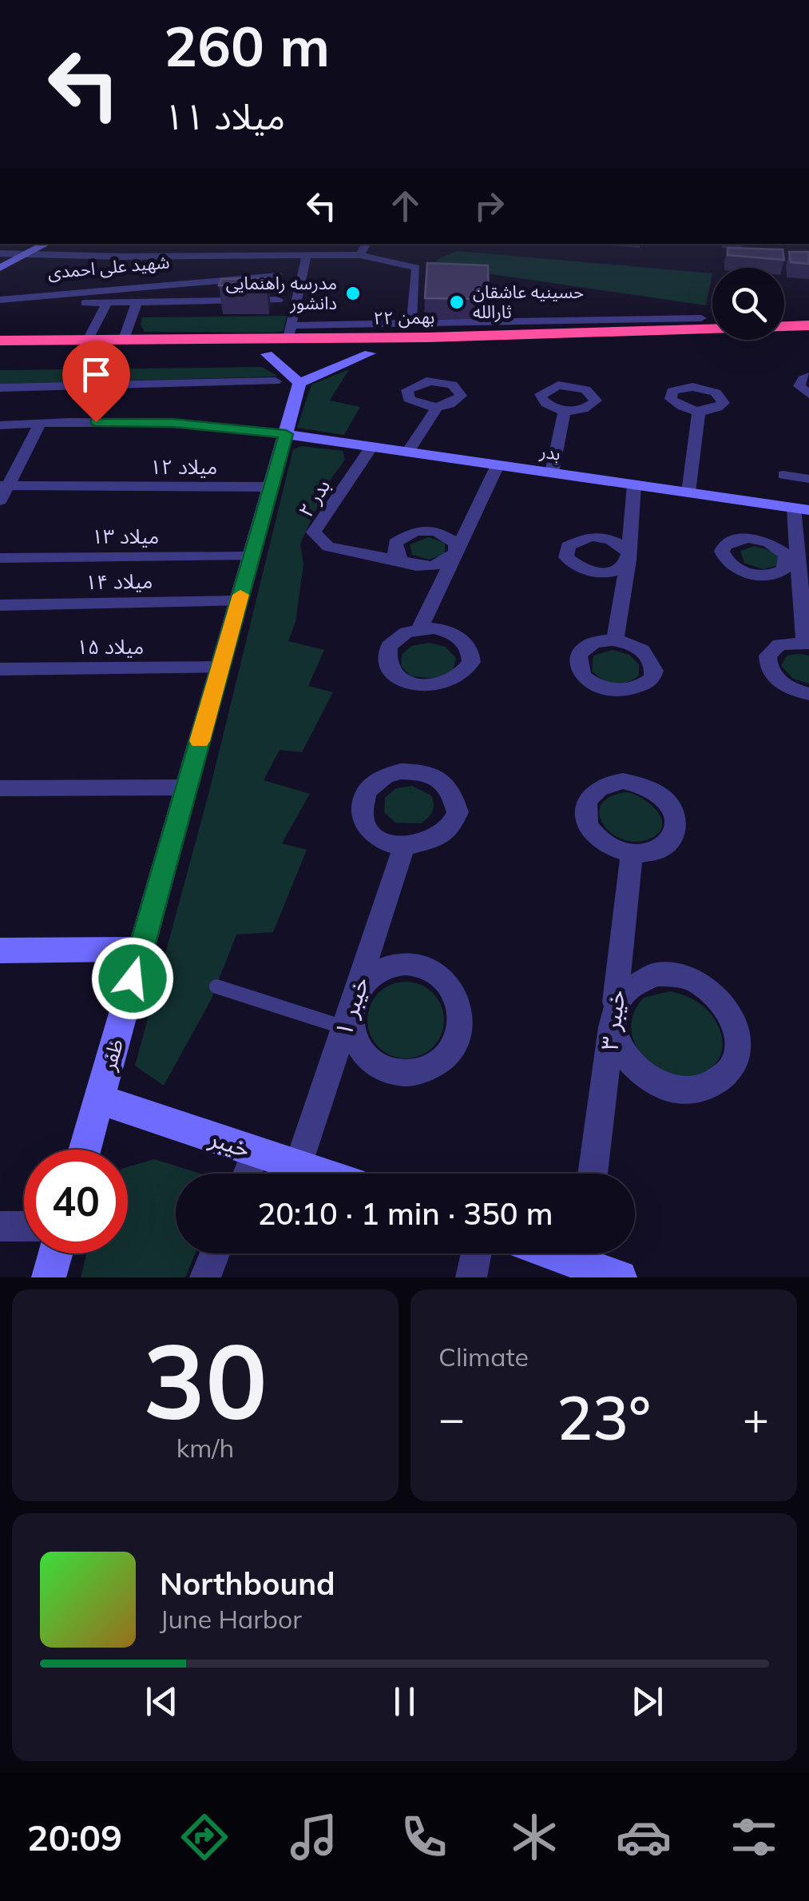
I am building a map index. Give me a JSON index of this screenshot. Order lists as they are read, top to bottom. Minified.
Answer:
{"streets":{"highway":["۲۲ بهمن"],"street":["شهید علی احمدی","بدر","میلاد ۱۲","بدر ۲","میلاد ۱۳","میلاد ۱۴","میلاد ۱۵","خیبر ۱","خیبر ۳","ظفر","خیبر"]},"crossings":[["بدر","بدر ۲"],["بدر","ظفر"],["میلاد ۱۲","ظفر"],["میلاد ۱۳","ظفر"],["میلاد ۱۴","ظفر"],["میلاد ۱۵","ظفر"],["خیبر ۱","خیبر"],["ظفر","خیبر"]],"places":["مدرسه راهنمایی دانشور","حسینیه عاشقان ثارالله"],"page":{"turn":["260 m","میلاد ۱۱"],"limit":"40","trip":"20:10 · 1 min · 350 m","tile":[["30","km/h"],"Climate"],"heat":["−","23°","+"],"song":["Northbound","June Harbor"],"tabs":"20:09"}}
